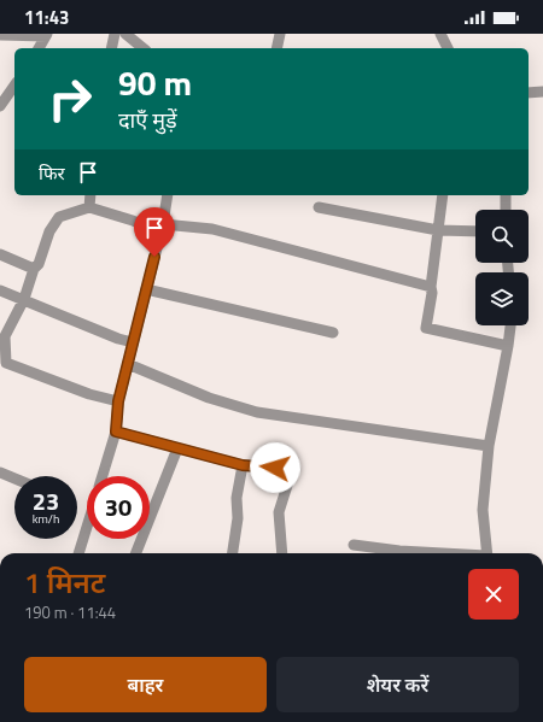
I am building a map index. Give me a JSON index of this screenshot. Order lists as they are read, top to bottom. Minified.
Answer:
{"page":{"status":"11:43","turn":["90 m","दाएँ मुड़ें"],"then":"फिर","speed":"23 km/h","limit":"30","heading":["1 मिनट","190 m · 11:44"],"buttons":["बाहर","शेयर करें"]}}
